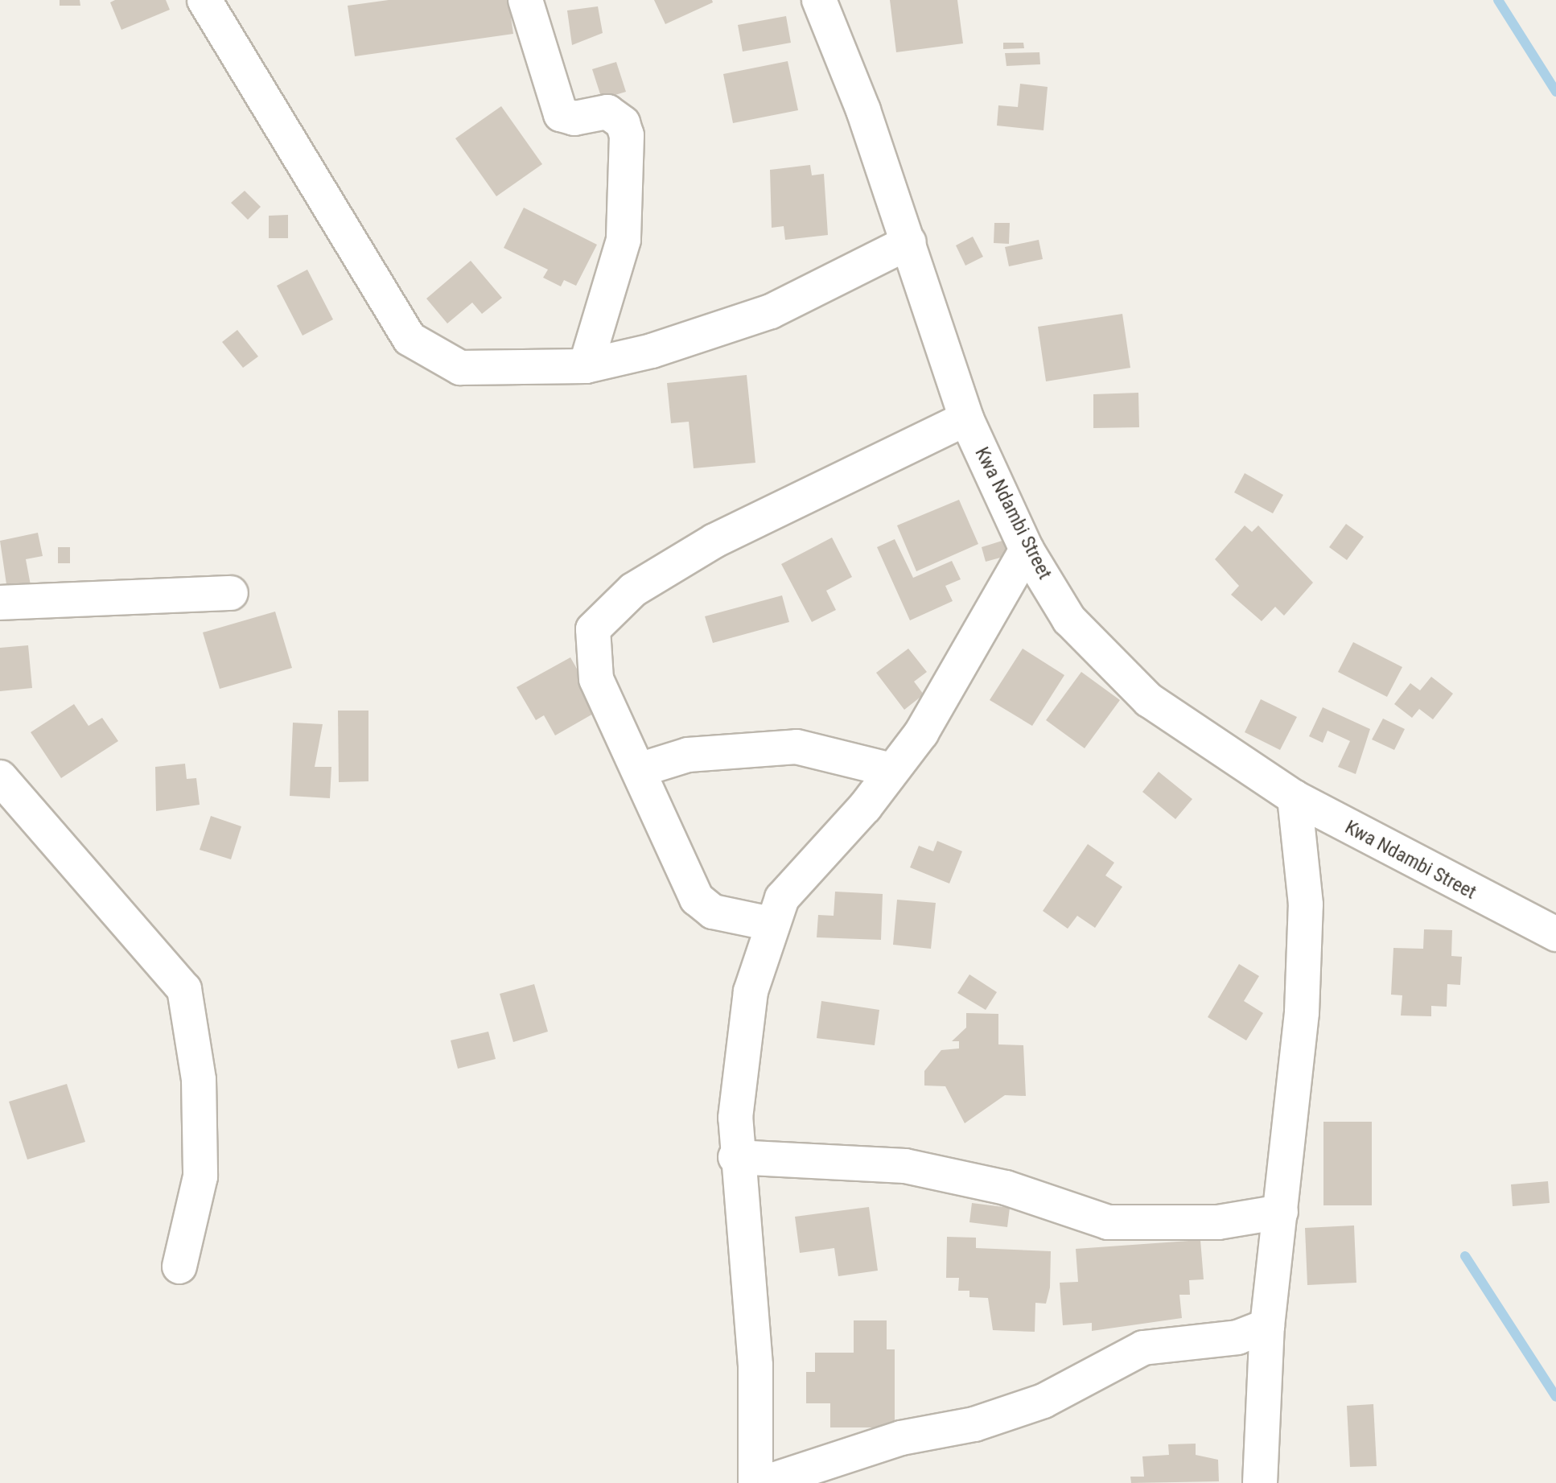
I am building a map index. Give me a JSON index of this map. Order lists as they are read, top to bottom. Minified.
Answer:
{"streets":{"street":["Kwa Ndambi Street"]}}
